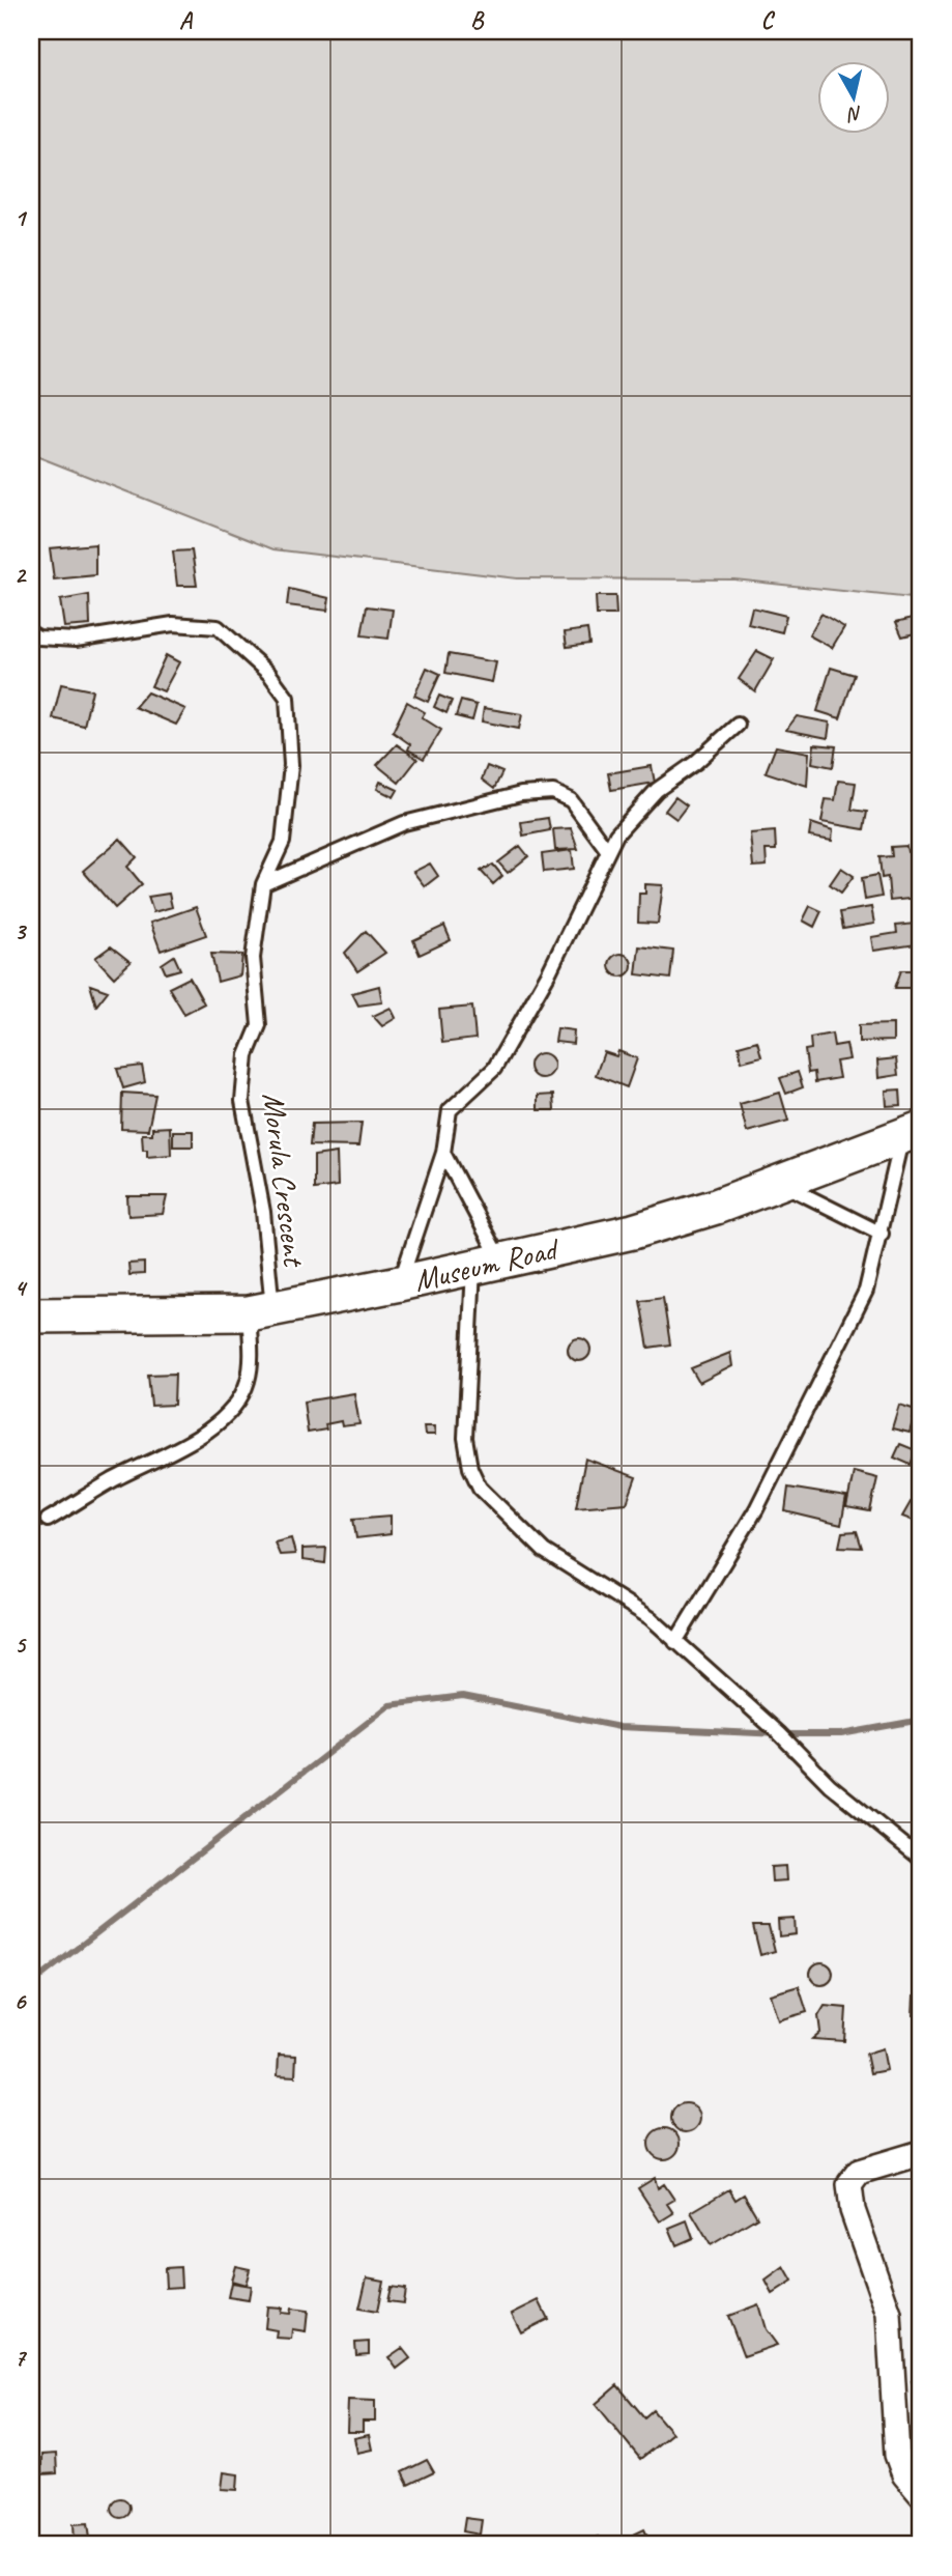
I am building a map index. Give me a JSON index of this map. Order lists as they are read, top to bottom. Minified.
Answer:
{"streets":{"street":["Museum Road"],"lane":["Morula Crescent"]},"crossings":[["Morula Crescent","Museum Road"]],"north":"bottom","grid":{"columns":["A","B","C"],"rows":["1","2","3","4","5","6","7"]}}
